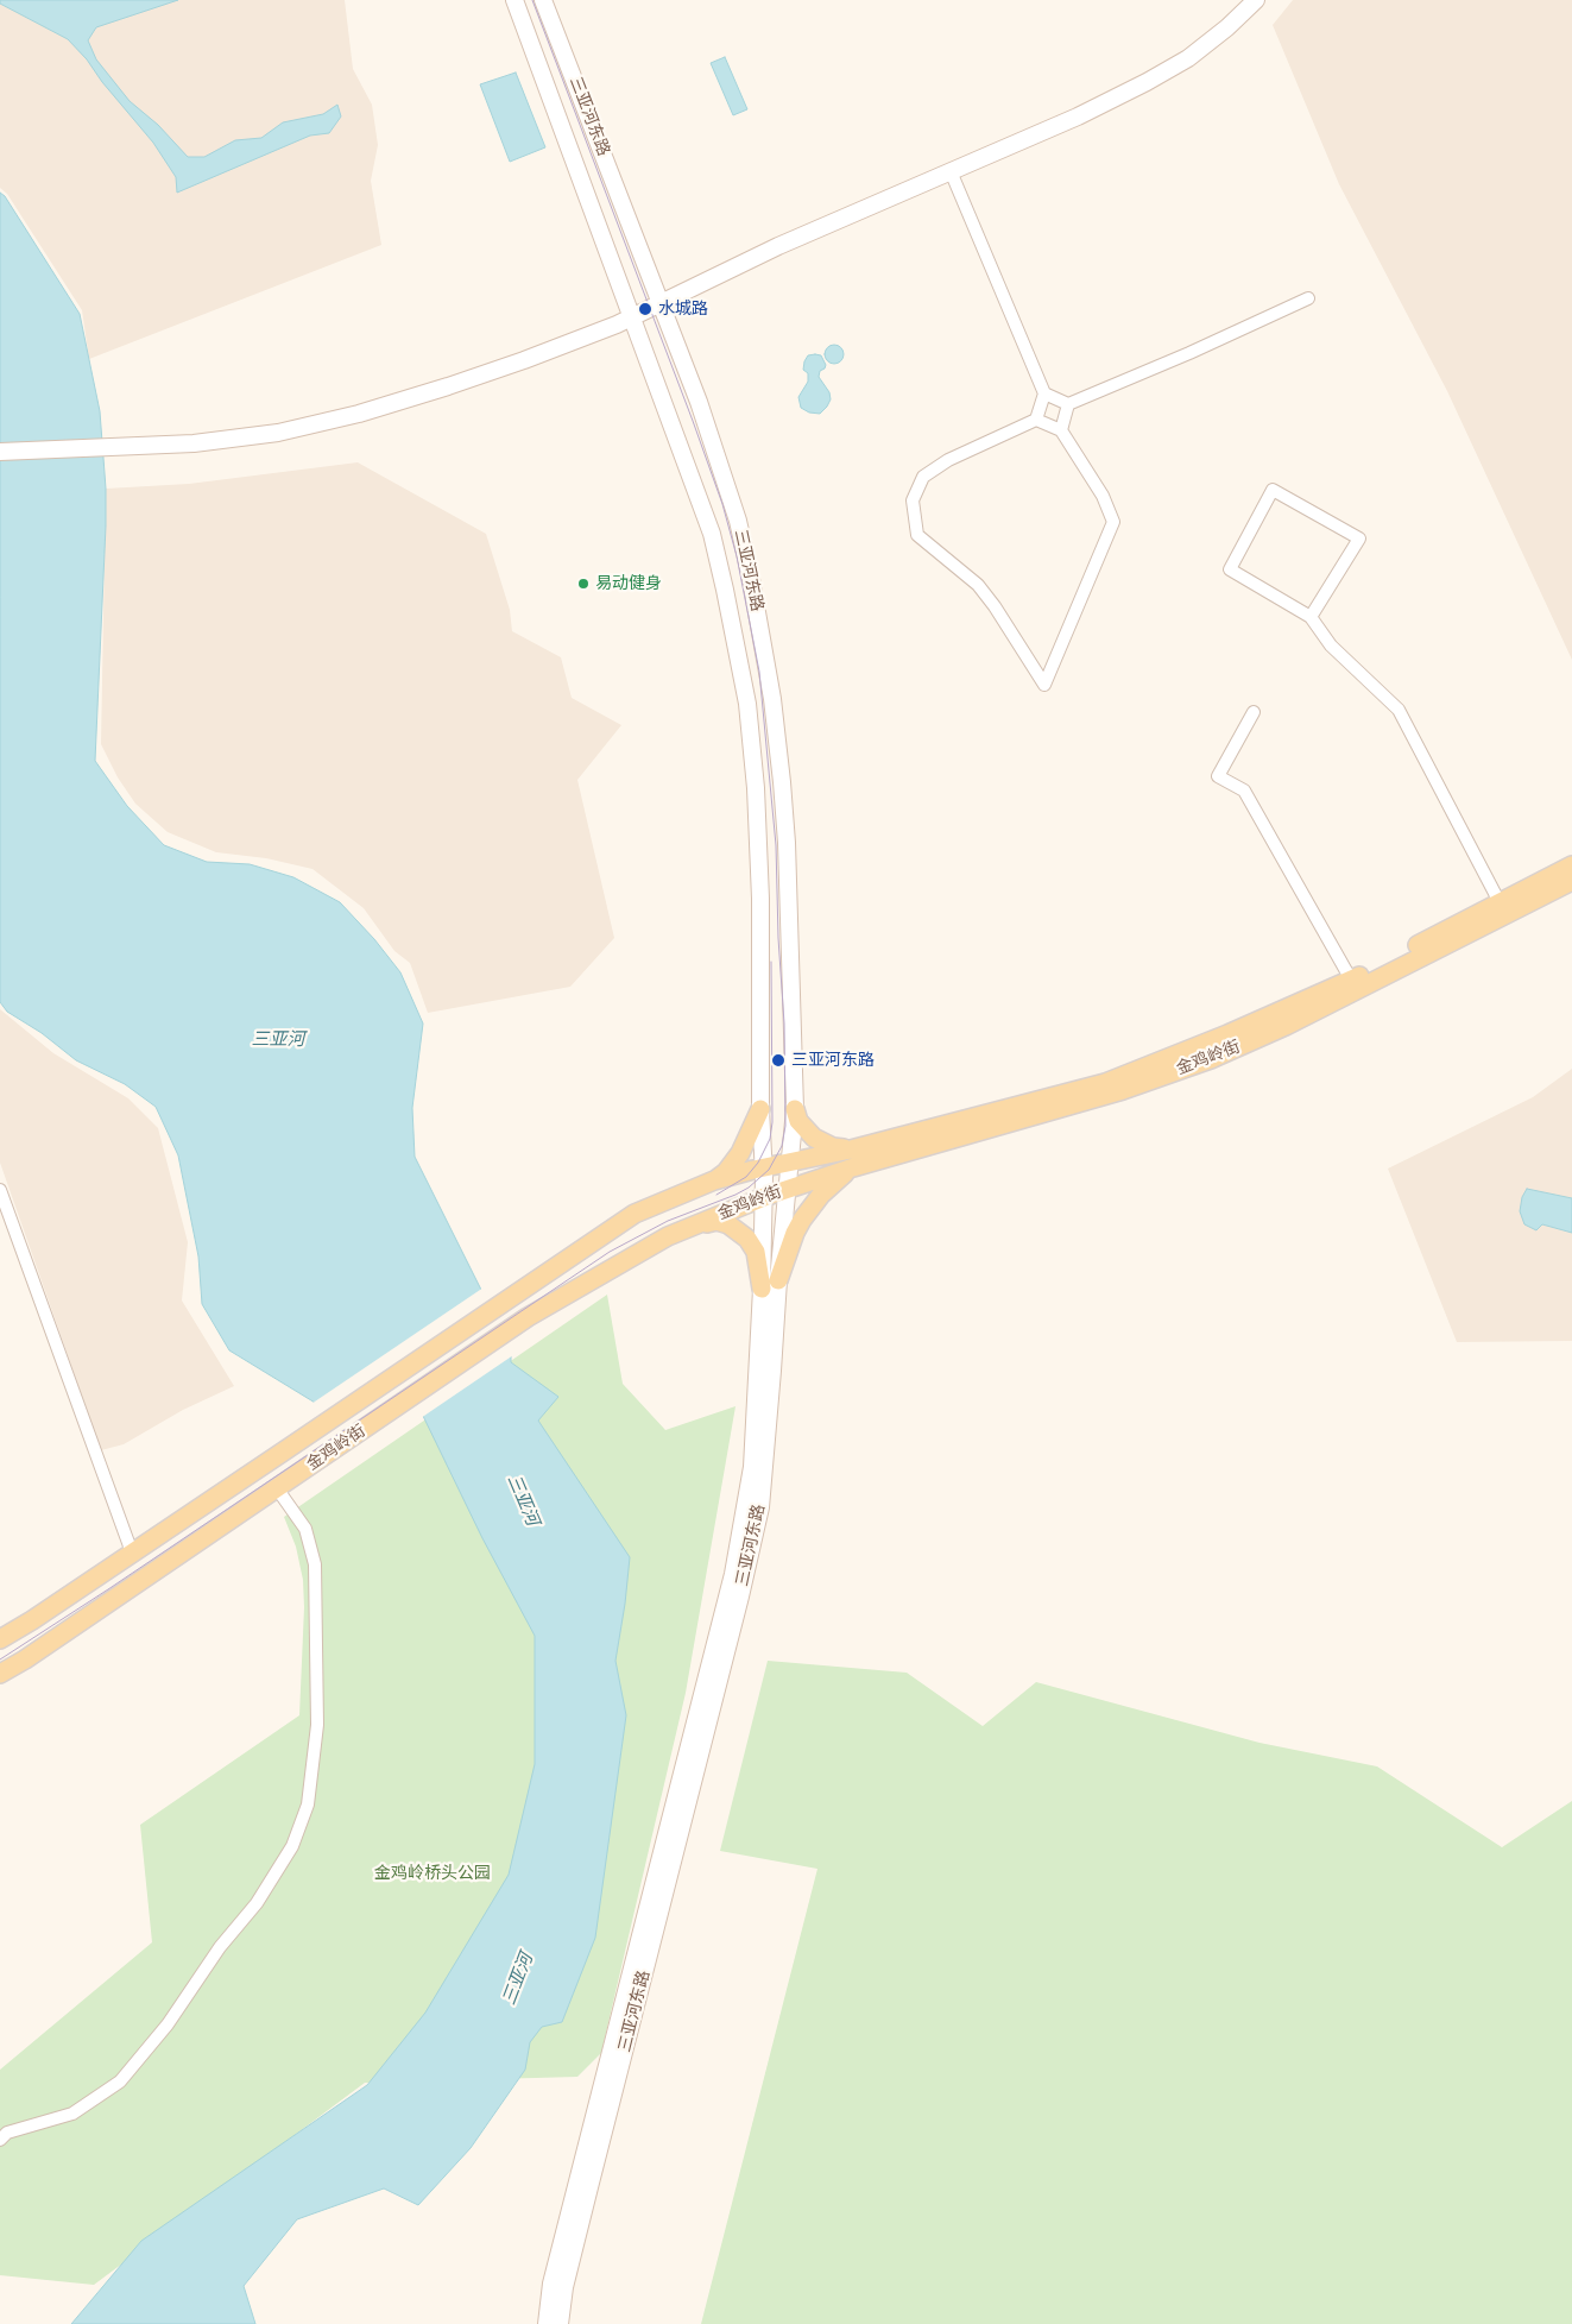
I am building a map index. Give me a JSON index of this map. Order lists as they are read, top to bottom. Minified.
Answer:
{"streets":{"main road":["三亚河东路","金鸡岭街"]},"crossings":[["三亚河东路","金鸡岭街"]],"water":["三亚河"],"parks":["金鸡岭桥头公园"],"places":["水城路","易动健身","三亚河东路"]}
